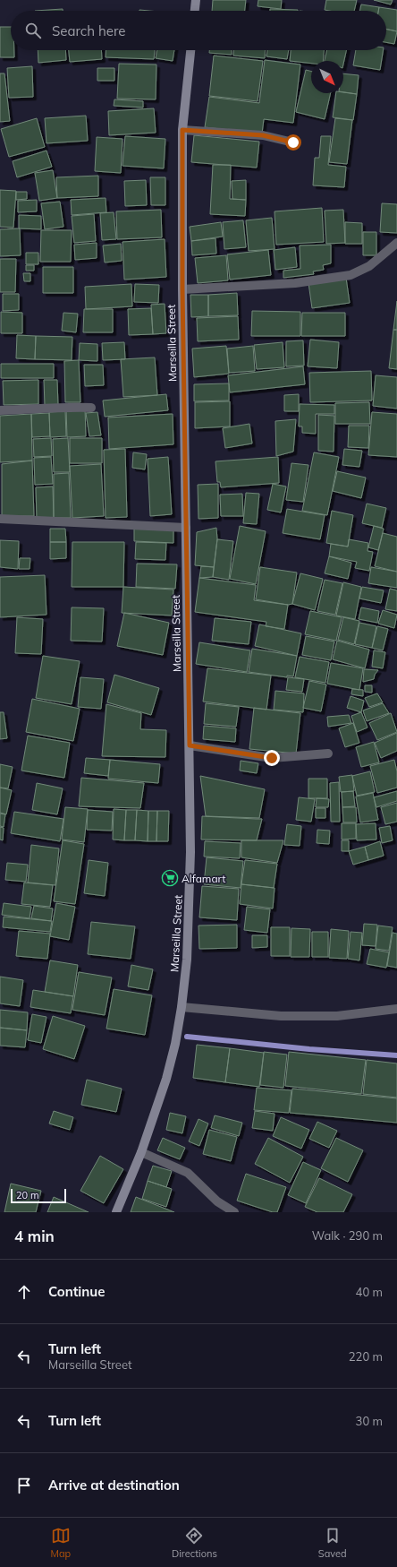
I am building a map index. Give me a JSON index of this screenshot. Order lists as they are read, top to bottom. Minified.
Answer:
{"streets":{"main road":["Marseilla Street"]},"places":{"supermarket":["Alfamart"]},"scale_bar":"20 m","north":"bottom right","page":{"search":"Search here","scale":"20 m","heading":["4 min","Walk · 290 m"],"list":[["Continue","40 m"],["Turn left","Marseilla Street","220 m"],["Turn left","30 m"],"Arrive at destination"],"nav":["Map","Directions","Saved"]}}
